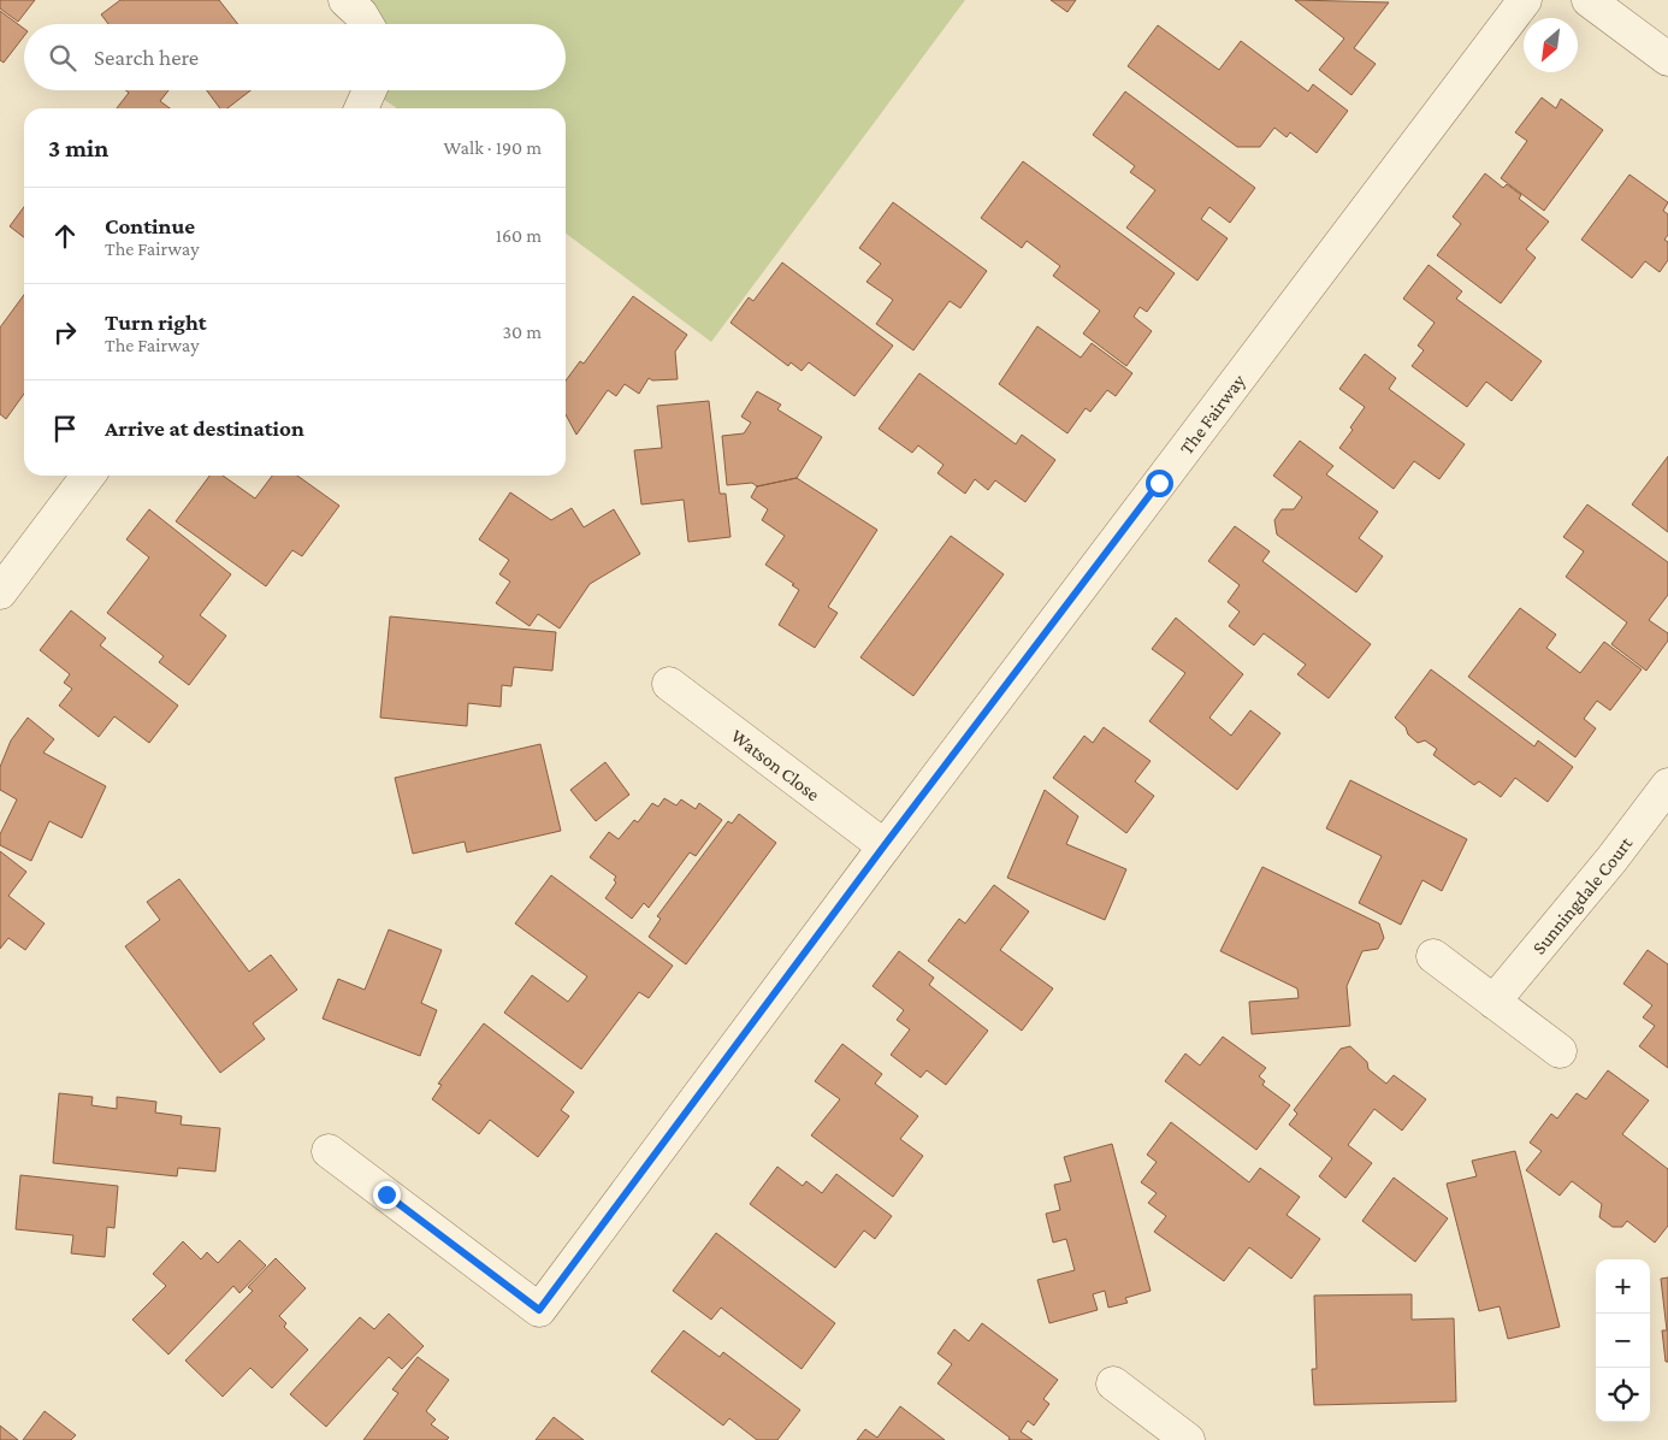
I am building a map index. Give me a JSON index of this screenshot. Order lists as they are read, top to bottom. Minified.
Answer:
{"streets":{"street":["The Fairway","Watson Close","Sunningdale Court"]},"crossings":[["The Fairway","Watson Close"]],"north":"bottom left","page":{"search":"Search here","heading":["3 min","Walk · 190 m"],"list":[["Continue","The Fairway","160 m"],["Turn right","The Fairway","30 m"],"Arrive at destination"],"map_buttons":["+","−"]}}
